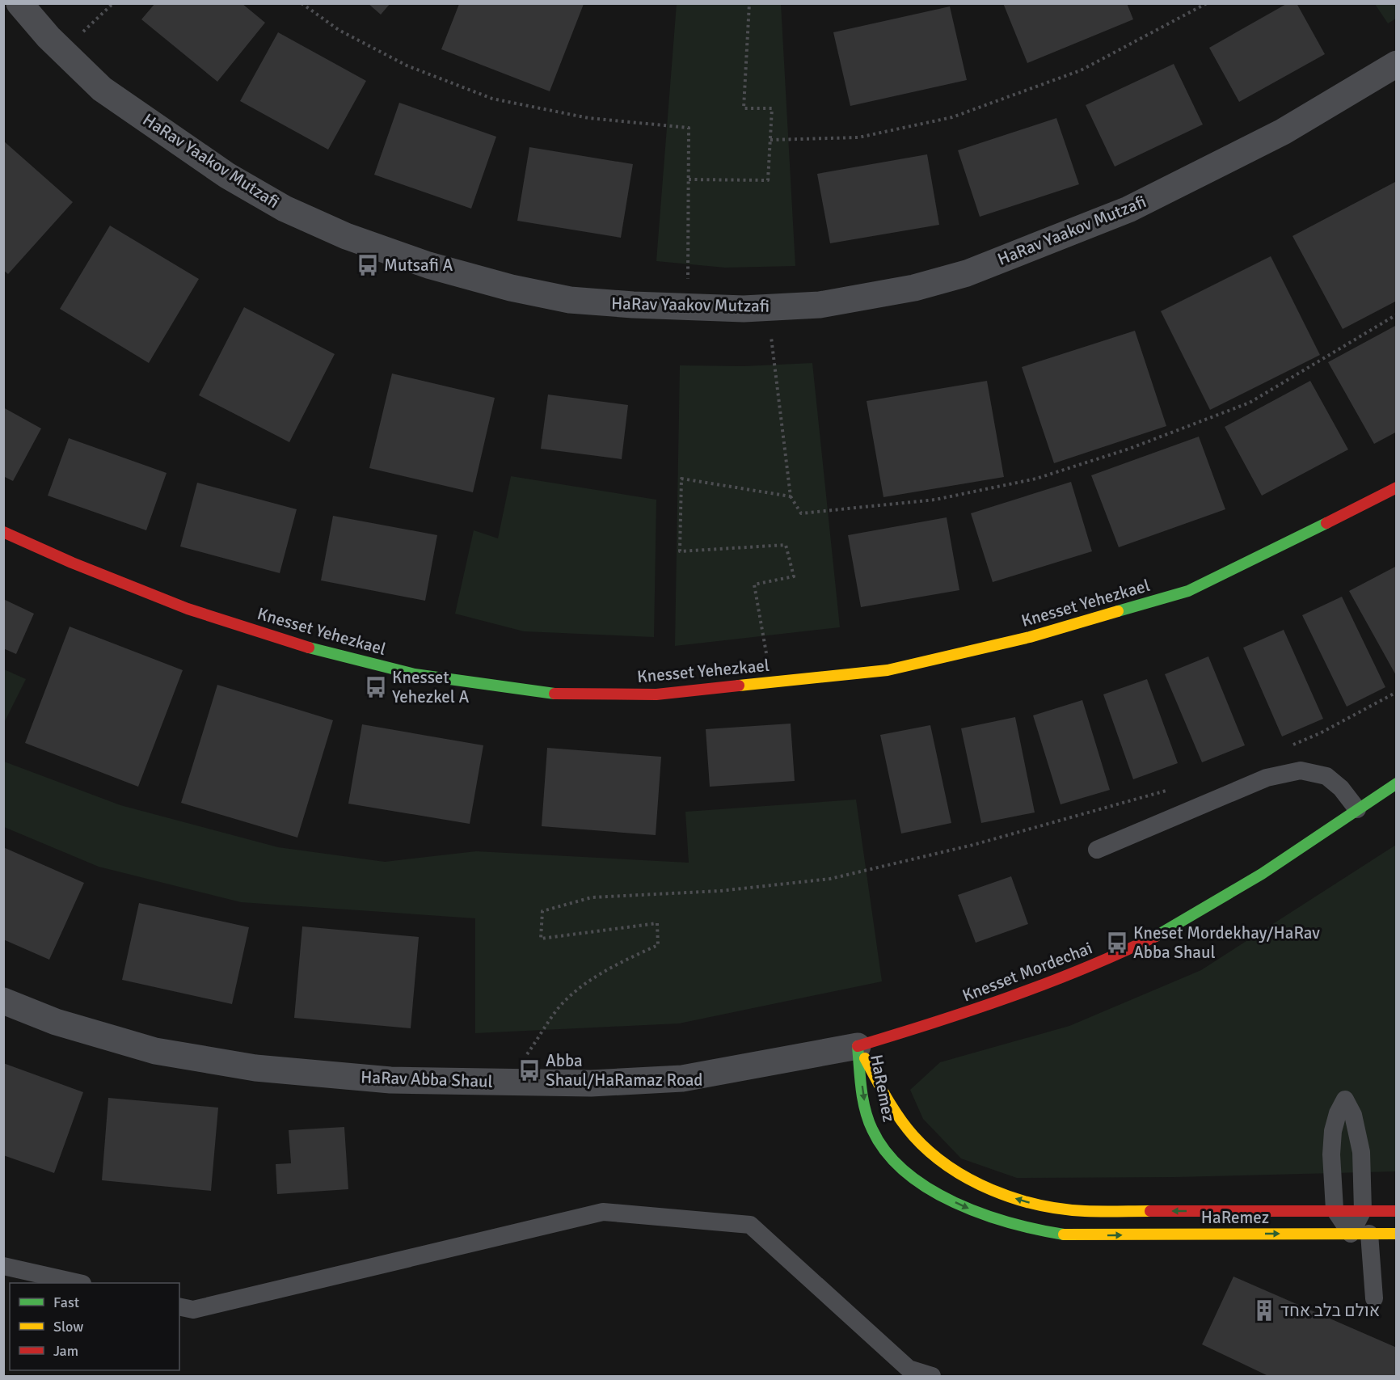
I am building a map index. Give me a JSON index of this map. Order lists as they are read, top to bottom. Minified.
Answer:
{"streets":{"street":["HaRav Yaakov Mutzafi","Knesset Yehezkael","Knesset Mordechai","HaRav Abba Shaul","HaRemez"]},"crossings":[["Knesset Mordechai","HaRav Abba Shaul"],["Knesset Mordechai","HaRemez"],["HaRav Abba Shaul","HaRemez"]],"places":{"bus stop":["Mutsafi A","Knesset Yehezkel A","Kneset Mordekhay/HaRav Abba Shaul","Abba Shaul/HaRamaz Road"],"building":["אולם בלב אחד"]},"legend":["Fast","Slow","Jam"]}
